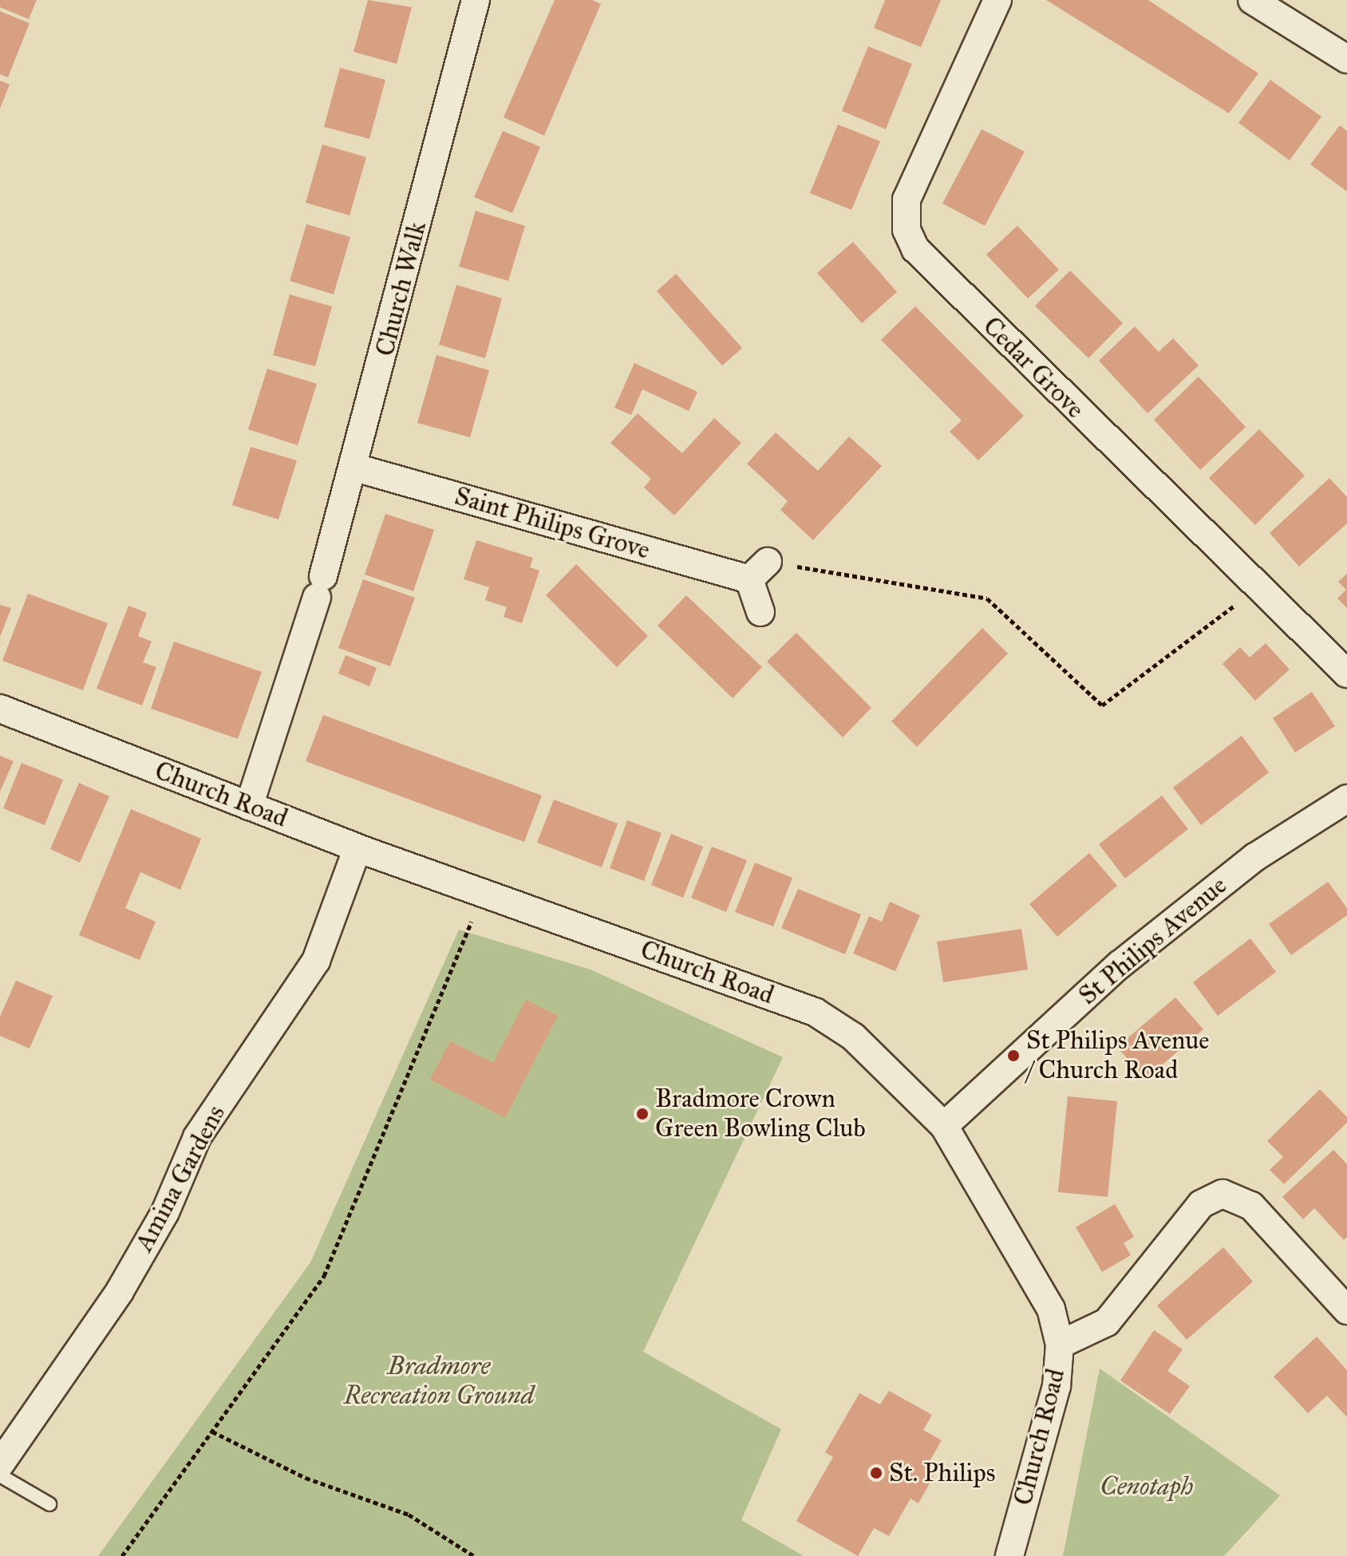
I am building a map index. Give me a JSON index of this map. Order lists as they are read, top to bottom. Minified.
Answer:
{"streets":{"street":["Church Walk","Cedar Grove","Saint Philips Grove","Church Road","St Philips Avenue","Amina Gardens"]},"crossings":[["Church Walk","Saint Philips Grove"],["Church Walk","Church Road"],["Church Road","St Philips Avenue"],["Church Road","Amina Gardens"]],"parks":["Bradmore Recreation Ground","Cenotaph"],"places":["St Philips Avenue / Church Road","Bradmore Crown Green Bowling Club","St. Philips"]}
